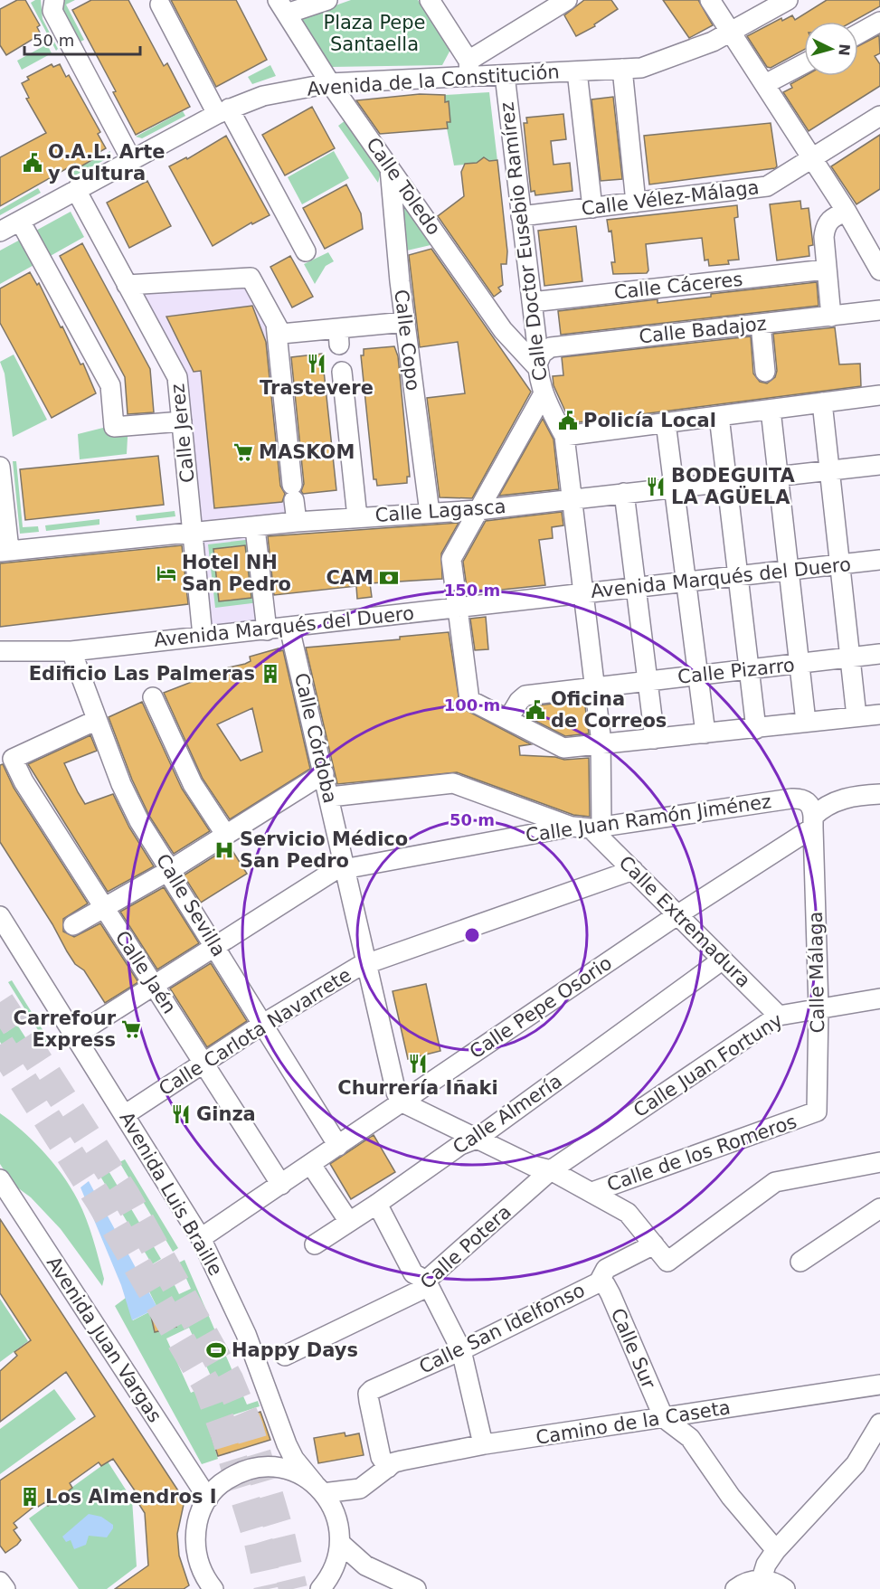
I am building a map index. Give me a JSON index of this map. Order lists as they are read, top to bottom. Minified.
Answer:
{"streets":{"street":["Avenida de la Constitución","Calle Toledo","Calle Vélez-Málaga","Calle Doctor Eusebio Ramírez","Calle Cáceres","Calle Badajoz","Calle Copo","Calle Jerez","Calle Lagasca","Avenida Marqués del Duero","Calle Pizarro","Calle Córdoba","Calle Juan Ramón Jiménez","Calle Sevilla","Calle Extremadura","Calle Jaén","Calle Málaga","Calle Pepe Osorio","Calle Carlota Navarrete","Calle Juan Fortuny","Calle Almería","Calle de los Romeros","Avenida Luis Braille","Calle Potera","Calle San Idelfonso","Avenida Juan Vargas","Calle Sur","Camino de la Caseta"]},"crossings":[["Avenida de la Constitución","Calle Toledo"],["Avenida de la Constitución","Calle Doctor Eusebio Ramírez"],["Avenida de la Constitución","Calle Jerez"],["Calle Toledo","Calle Doctor Eusebio Ramírez"],["Calle Toledo","Calle Badajoz"],["Calle Toledo","Calle Copo"],["Calle Vélez-Málaga","Calle Doctor Eusebio Ramírez"],["Calle Doctor Eusebio Ramírez","Calle Cáceres"],["Calle Doctor Eusebio Ramírez","Calle Badajoz"],["Calle Copo","Calle Lagasca"],["Calle Jerez","Calle Lagasca"],["Calle Jerez","Avenida Marqués del Duero"],["Avenida Marqués del Duero","Calle Córdoba"],["Avenida Marqués del Duero","Calle Sevilla"],["Calle Córdoba","Calle Juan Ramón Jiménez"],["Calle Córdoba","Calle Pepe Osorio"],["Calle Córdoba","Calle Carlota Navarrete"],["Calle Juan Ramón Jiménez","Calle Sevilla"],["Calle Juan Ramón Jiménez","Calle Extremadura"],["Calle Juan Ramón Jiménez","Calle Jaén"],["Calle Juan Ramón Jiménez","Calle Málaga"],["Calle Juan Ramón Jiménez","Calle Pepe Osorio"],["Calle Juan Ramón Jiménez","Avenida Luis Braille"],["Calle Sevilla","Calle Jaén"],["Calle Sevilla","Calle Pepe Osorio"],["Calle Sevilla","Calle Carlota Navarrete"],["Calle Extremadura","Calle Pepe Osorio"],["Calle Extremadura","Calle Carlota Navarrete"],["Calle Extremadura","Calle Juan Fortuny"],["Calle Extremadura","Calle Almería"],["Calle Jaén","Calle Pepe Osorio"],["Calle Jaén","Calle Carlota Navarrete"],["Calle Málaga","Calle Pepe Osorio"],["Calle Málaga","Calle Juan Fortuny"],["Calle Málaga","Calle de los Romeros"],["Calle Pepe Osorio","Avenida Luis Braille"],["Calle Carlota Navarrete","Avenida Luis Braille"],["Calle Juan Fortuny","Calle Potera"],["Calle San Idelfonso","Calle Sur"],["Calle San Idelfonso","Camino de la Caseta"],["Calle Sur","Camino de la Caseta"]],"parks":["Plaza Pepe Santaella"],"places":{"public building":["O.A.L. Arte y Cultura","Policía Local","Oficina de Correos"],"restaurant":["Trastevere","BODEGUITA LA AGÜELA","Churrería Iñaki","Ginza"],"supermarket":["MASKOM","Carrefour Express"],"hotel":["Hotel NH San Pedro"],"bank":["CAM"],"building":["Edificio Las Palmeras","Los Almendros I"],"hospital":["Servicio Médico San Pedro"],"sports":["Happy Days"]},"scale_bar":"50 m","north":"right","rings":["150 m","100 m","50 m"]}
